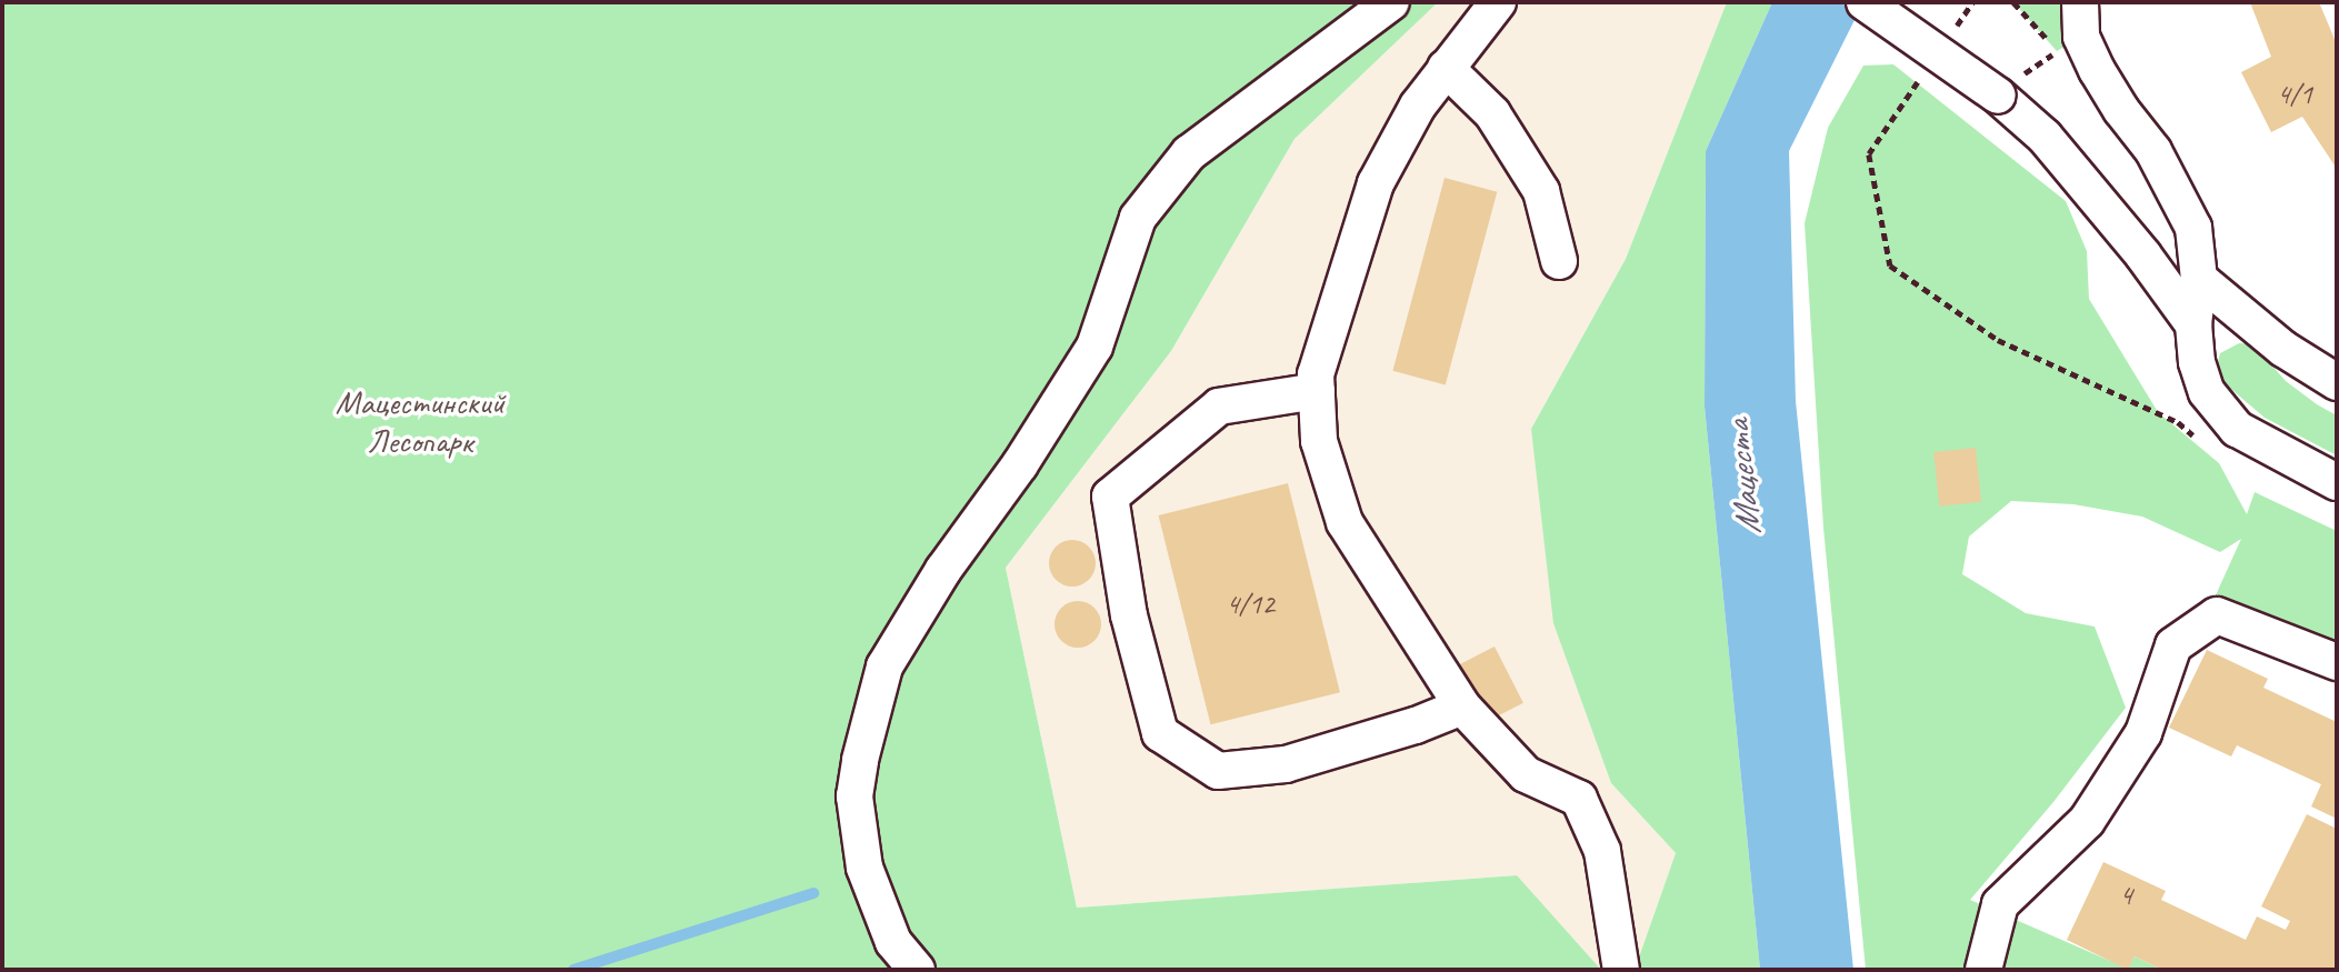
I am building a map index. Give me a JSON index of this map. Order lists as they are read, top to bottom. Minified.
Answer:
{"water":["Мацеста"],"parks":["Мацестинский Лесопарк"],"house_numbers":["4/1","4/12","4"]}
